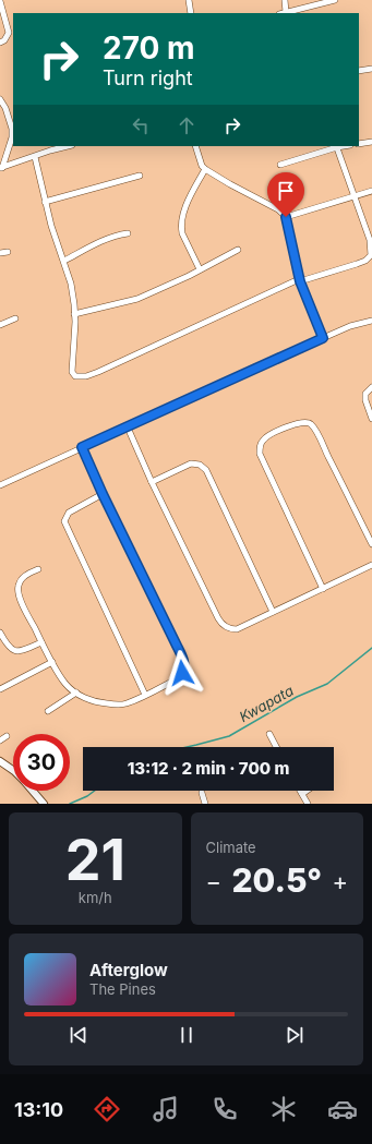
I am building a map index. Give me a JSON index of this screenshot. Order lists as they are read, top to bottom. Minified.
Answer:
{"water":["Kwapata"],"page":{"turn":["270 m","Turn right"],"limit":"30","trip":"13:12 · 2 min · 700 m","tile":[["21","km/h"],"Climate"],"heat":["−","20.5°","+"],"song":["Afterglow","The Pines"],"tabs":"13:10"}}
